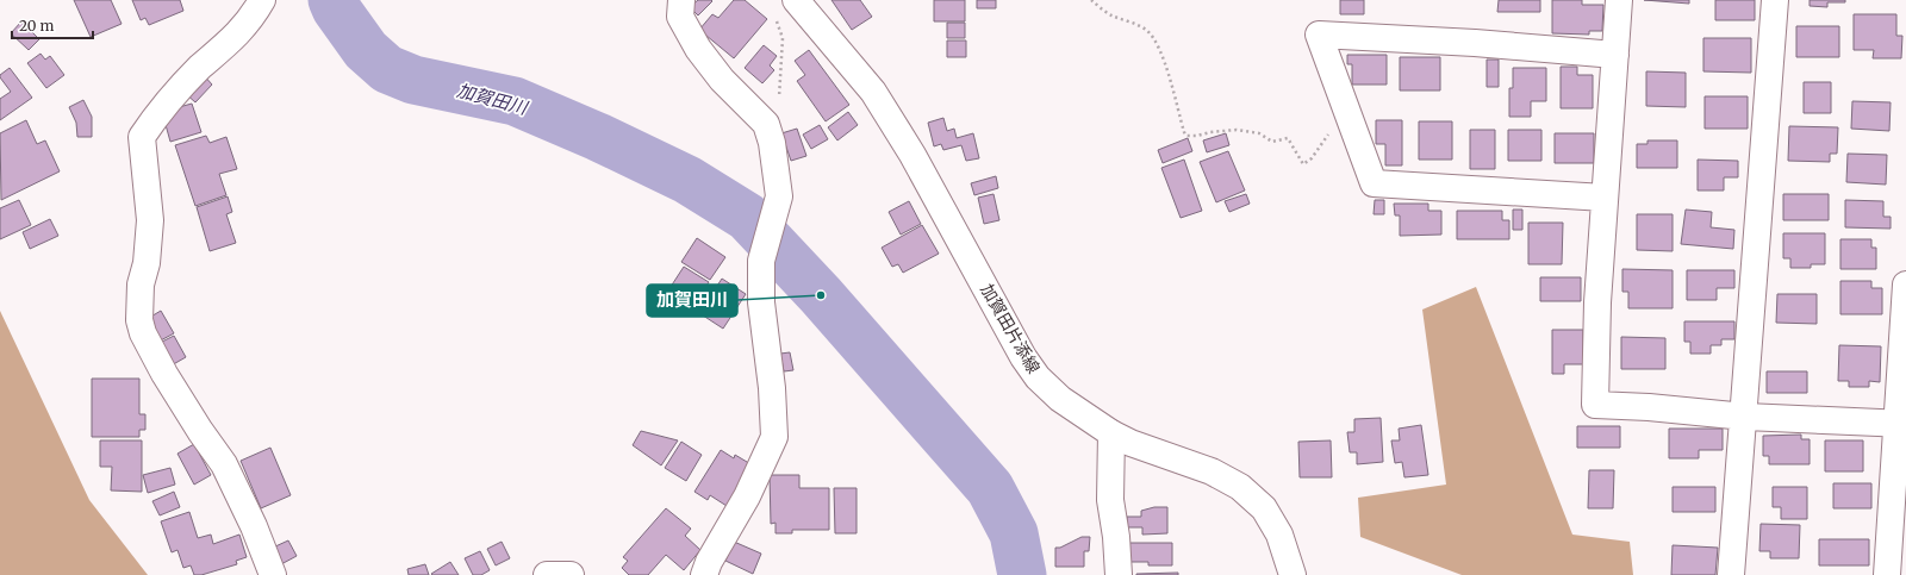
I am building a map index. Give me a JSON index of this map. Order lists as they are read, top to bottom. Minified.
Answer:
{"streets":{"street":["加賀田片添線"]},"water":["加賀田川"],"places":["加賀田川"],"scale_bar":"20 m"}
